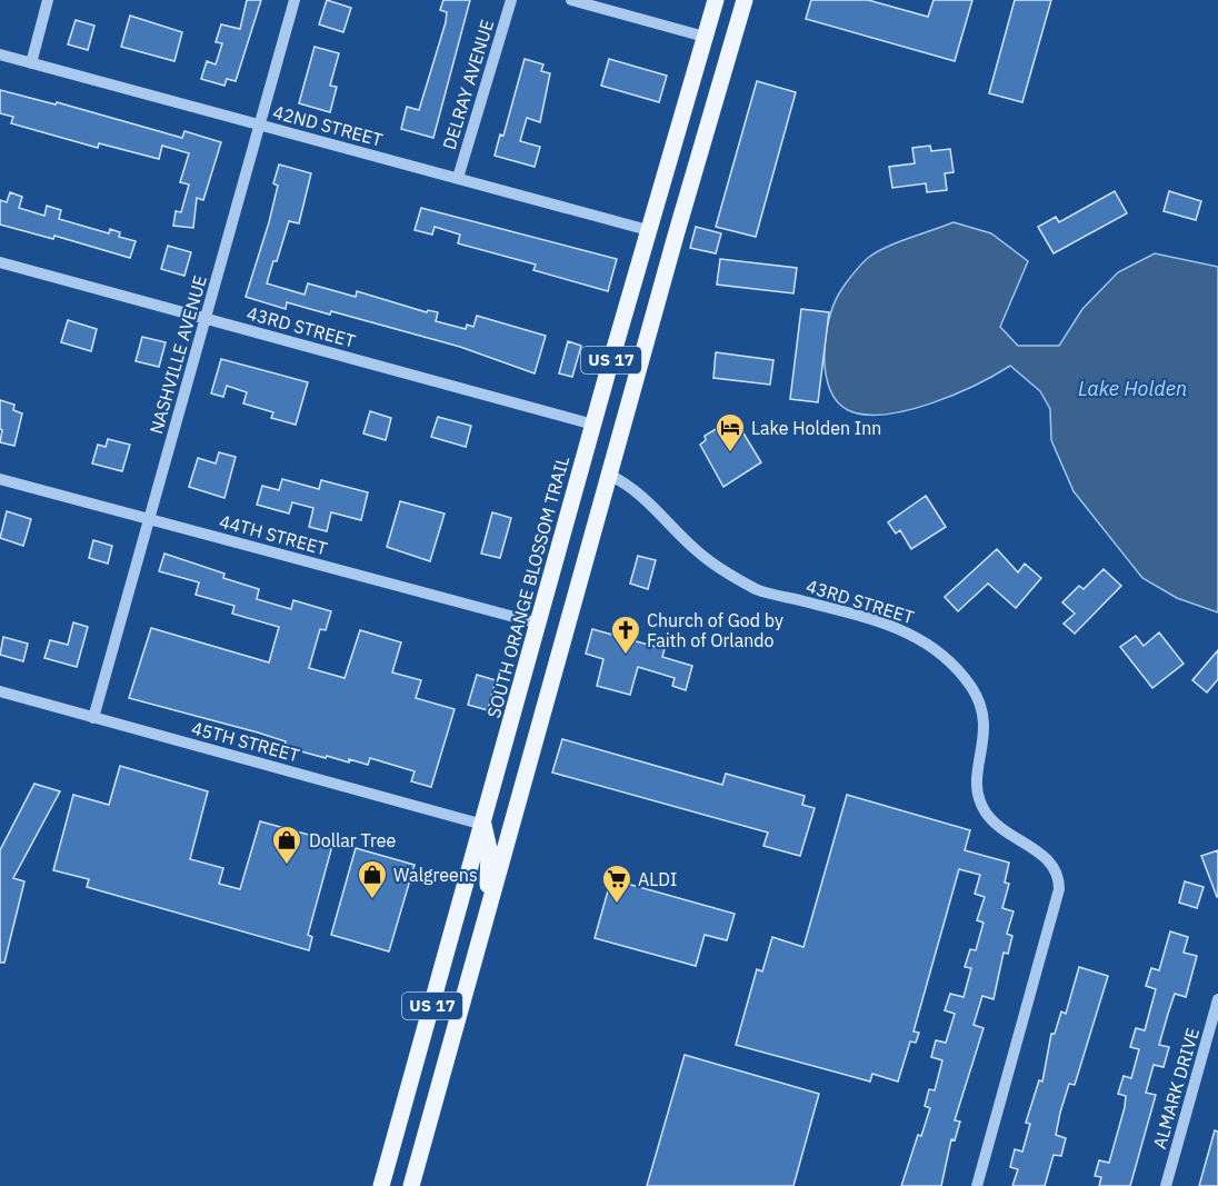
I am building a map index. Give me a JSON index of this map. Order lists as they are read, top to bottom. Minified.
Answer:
{"streets":{"main road":["US 17","SOUTH ORANGE BLOSSOM TRAIL"],"street":["DELRAY AVENUE","42ND STREET","43RD STREET","NASHVILLE AVENUE","44TH STREET","45TH STREET","ALMARK DRIVE"]},"crossings":[["DELRAY AVENUE","42ND STREET"],["42ND STREET","NASHVILLE AVENUE"],["42ND STREET","SOUTH ORANGE BLOSSOM TRAIL"],["43RD STREET","NASHVILLE AVENUE"],["43RD STREET","US 17"],["43RD STREET","SOUTH ORANGE BLOSSOM TRAIL"],["NASHVILLE AVENUE","44TH STREET"],["NASHVILLE AVENUE","45TH STREET"],["44TH STREET","SOUTH ORANGE BLOSSOM TRAIL"],["SOUTH ORANGE BLOSSOM TRAIL","45TH STREET"]],"water":["Lake Holden"],"places":{"hotel":["Lake Holden Inn"],"church":["Church of God by Faith of Orlando"],"shop":["Dollar Tree","Walgreens"],"supermarket":["ALDI"]}}
